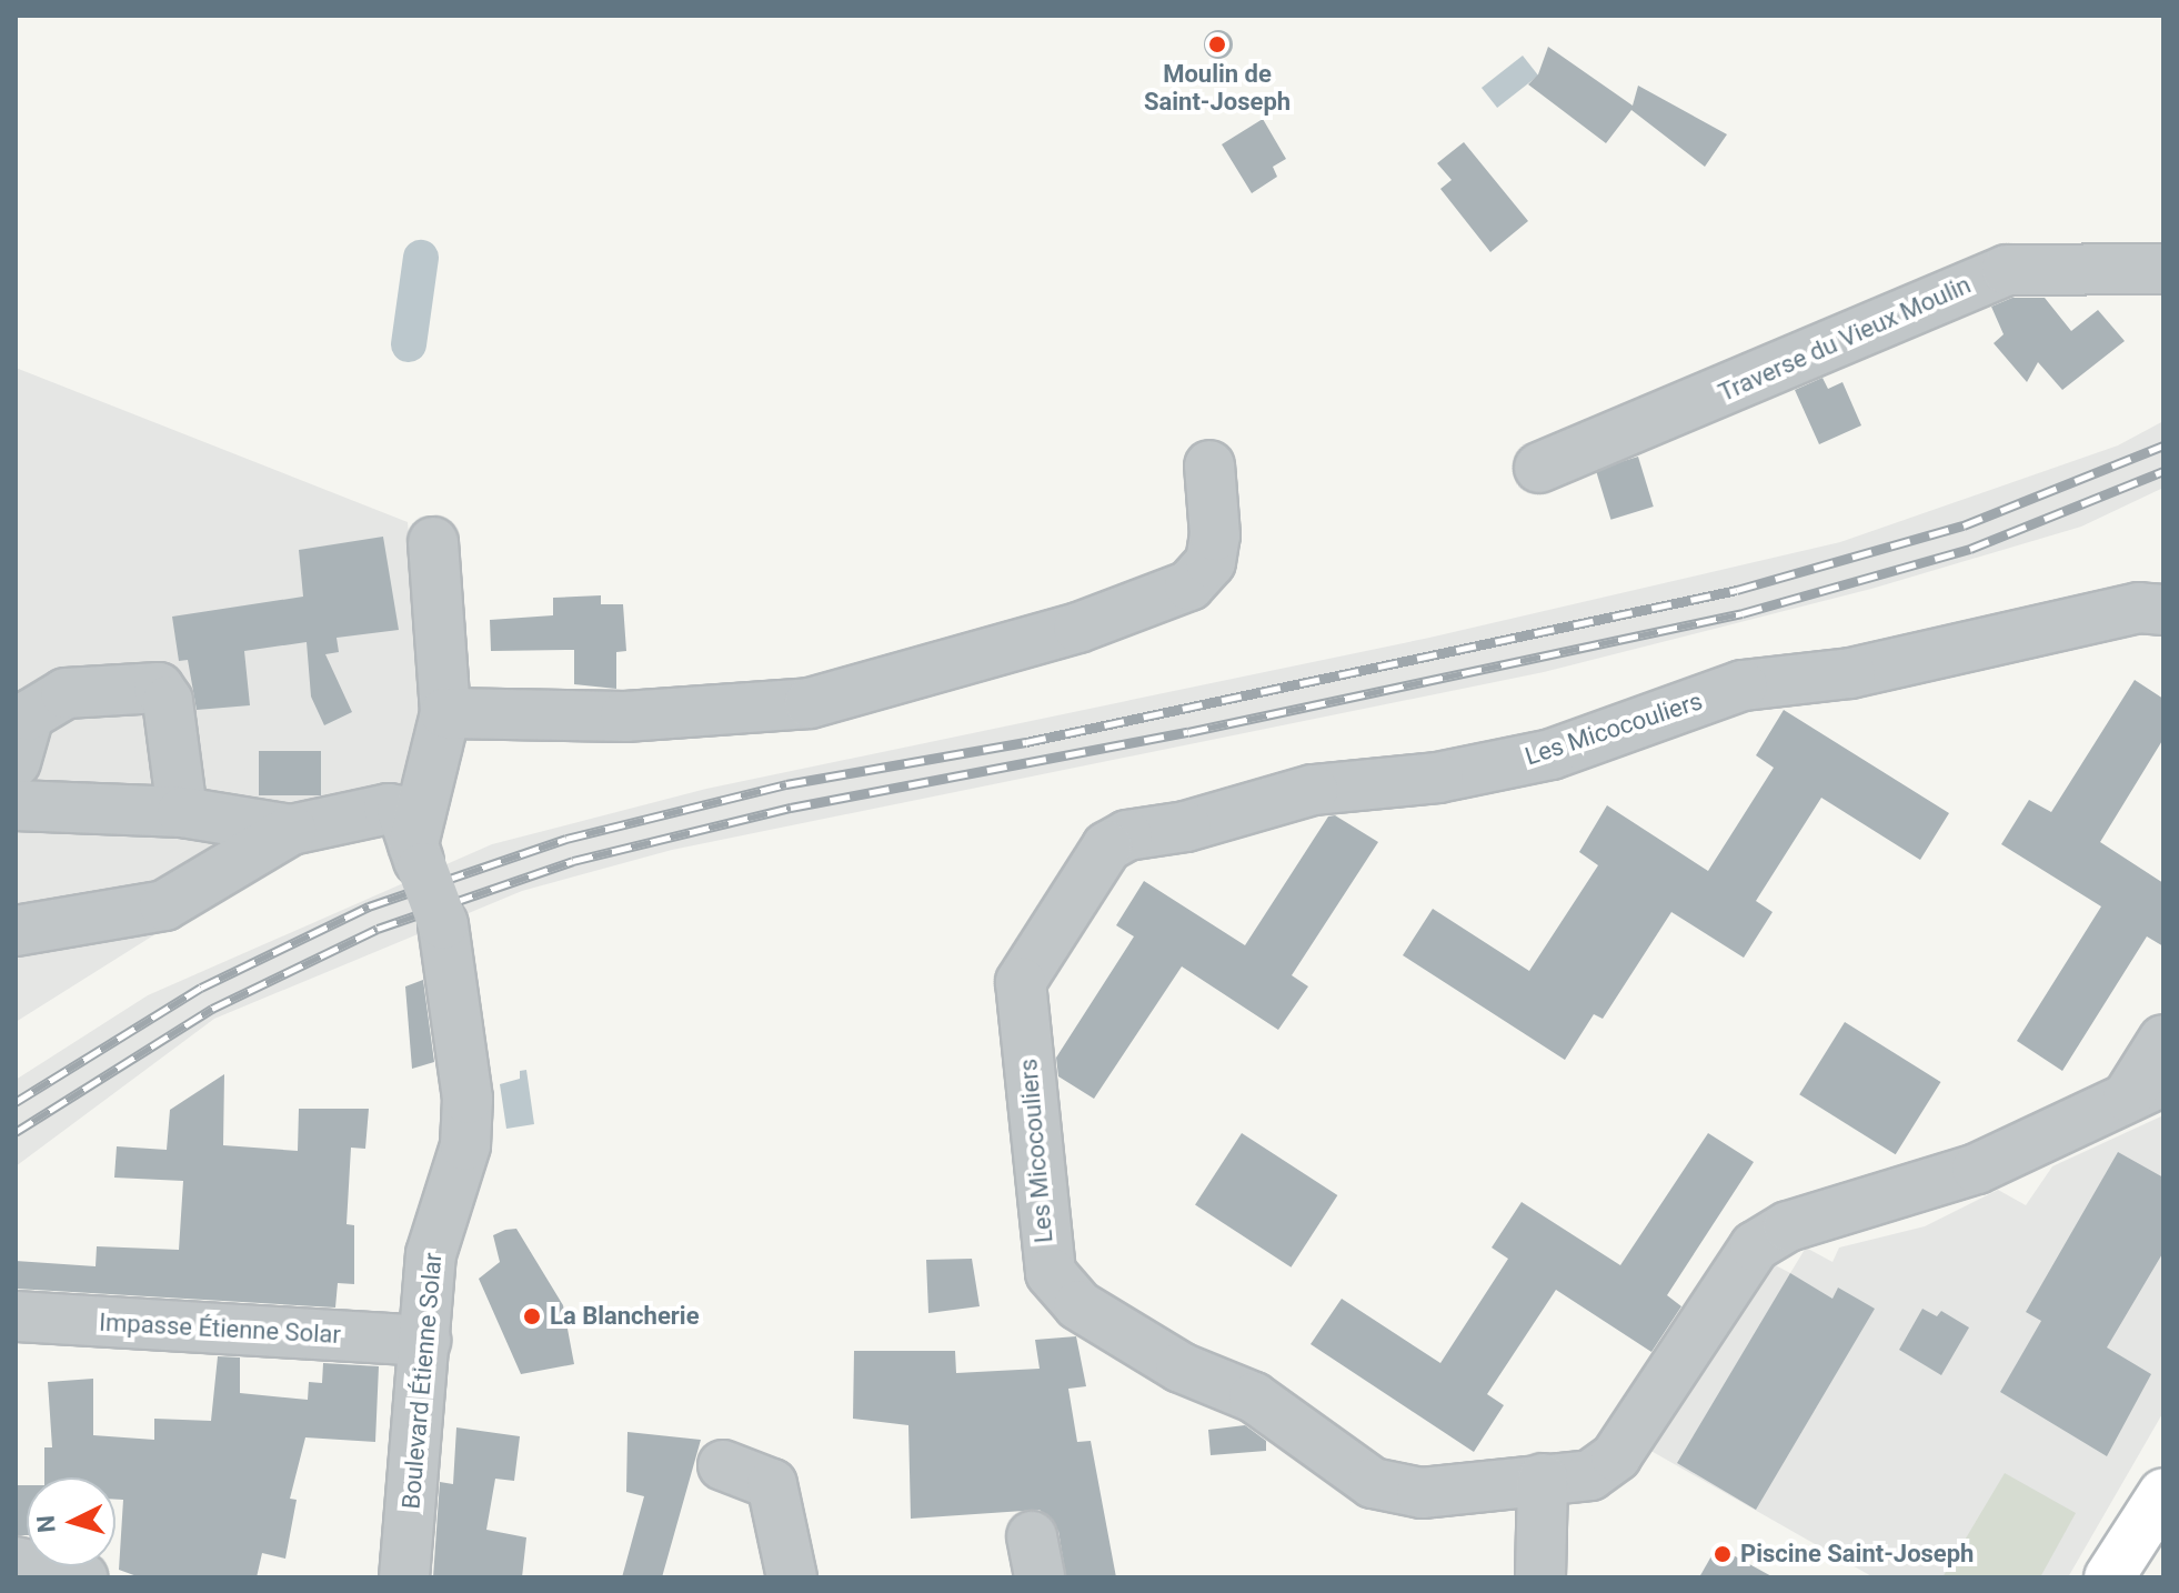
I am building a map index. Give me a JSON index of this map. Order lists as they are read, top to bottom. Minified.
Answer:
{"streets":{"street":["Traverse du Vieux Moulin","Les Micocouliers","Impasse Étienne Solar","Boulevard Étienne Solar"]},"crossings":[["Impasse Étienne Solar","Boulevard Étienne Solar"]],"places":["Moulin de Saint-Joseph","La Blancherie","Piscine Saint-Joseph"],"north":"left"}
